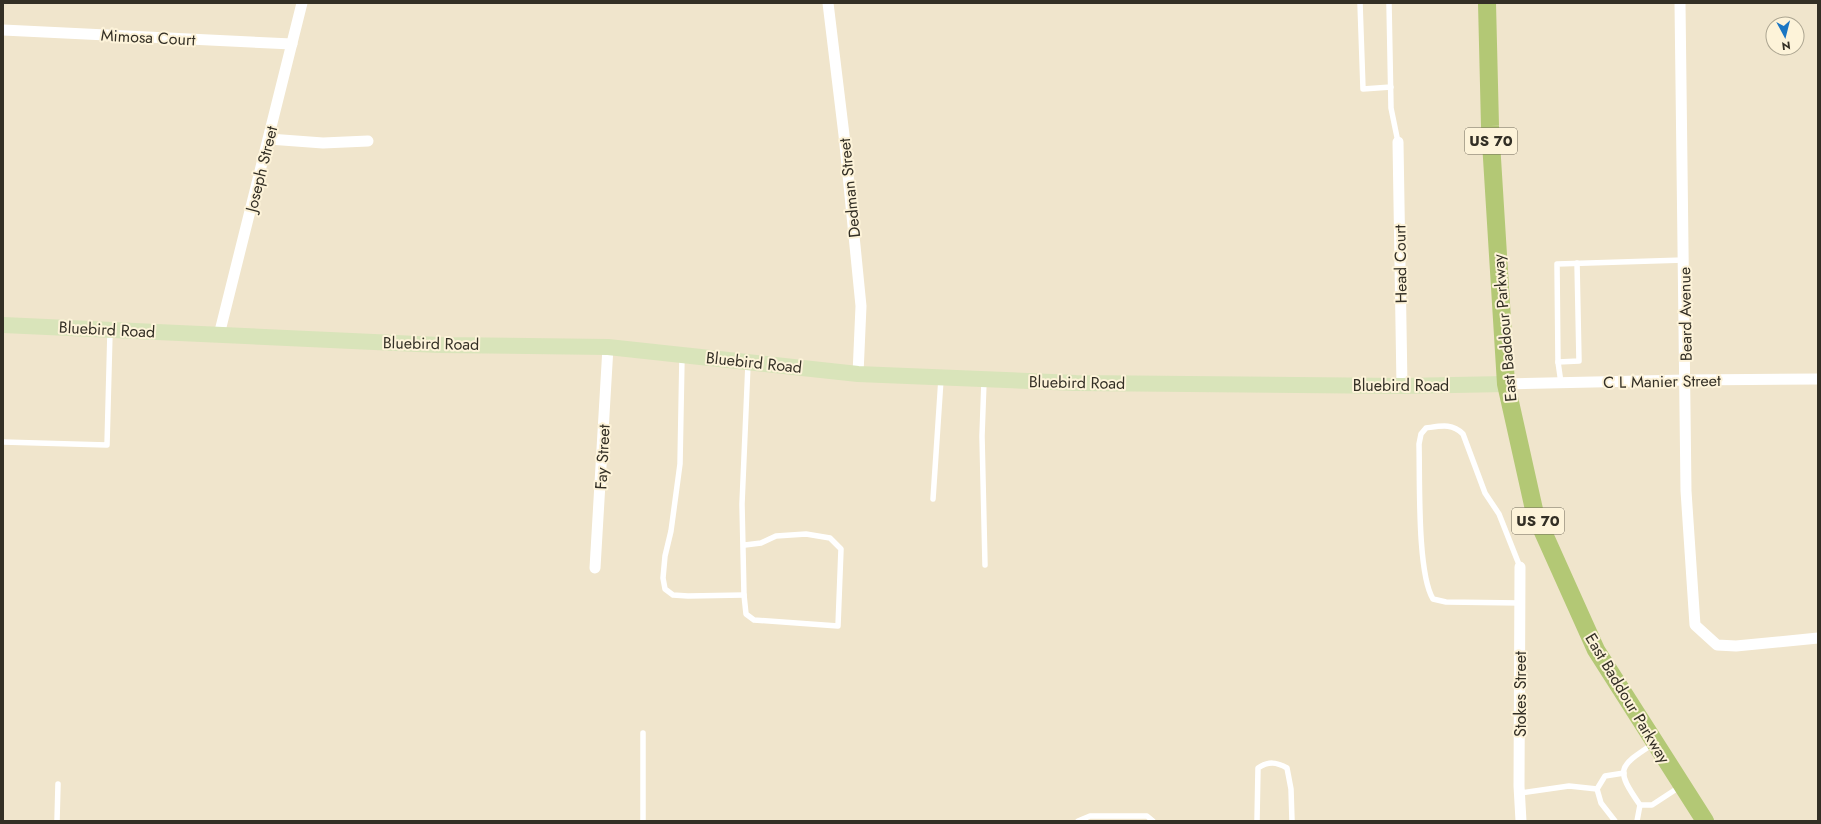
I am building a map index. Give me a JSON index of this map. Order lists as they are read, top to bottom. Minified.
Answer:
{"streets":{"main road":["US 70","East Baddour Parkway"],"street":["Mimosa Court","Joseph Street","Dedman Street","Head Court","Beard Avenue","Bluebird Road","C L Manier Street","Fay Street","Stokes Street"]},"crossings":[["Mimosa Court","Joseph Street"],["Joseph Street","Bluebird Road"],["Dedman Street","Bluebird Road"],["Head Court","Bluebird Road"],["Beard Avenue","C L Manier Street"],["East Baddour Parkway","Bluebird Road"],["East Baddour Parkway","C L Manier Street"],["Bluebird Road","C L Manier Street"],["Bluebird Road","Fay Street"]],"north":"bottom"}
